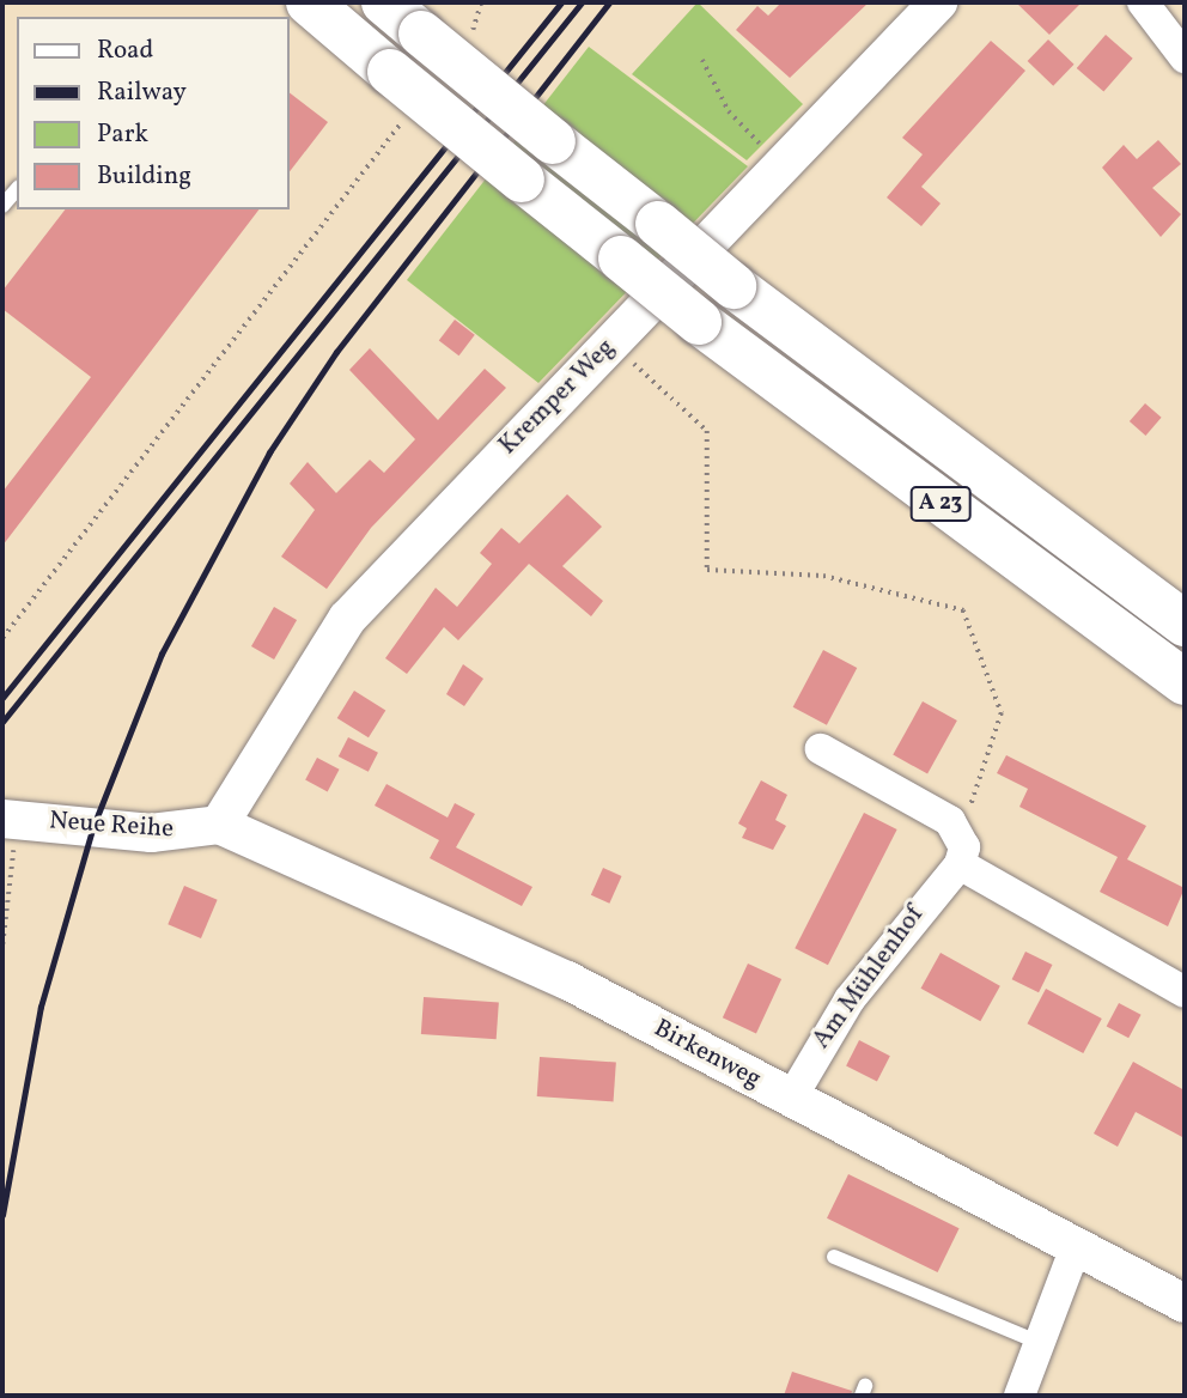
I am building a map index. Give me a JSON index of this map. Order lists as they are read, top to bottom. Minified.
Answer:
{"streets":{"highway":["A 23"],"street":["Kremper Weg","Neue Reihe","Am Mühlenhof","Birkenweg"]},"crossings":[["Kremper Weg","Neue Reihe"],["Kremper Weg","Birkenweg"],["Neue Reihe","Birkenweg"],["Am Mühlenhof","Birkenweg"]],"legend":["Road","Railway","Park","Building"]}
